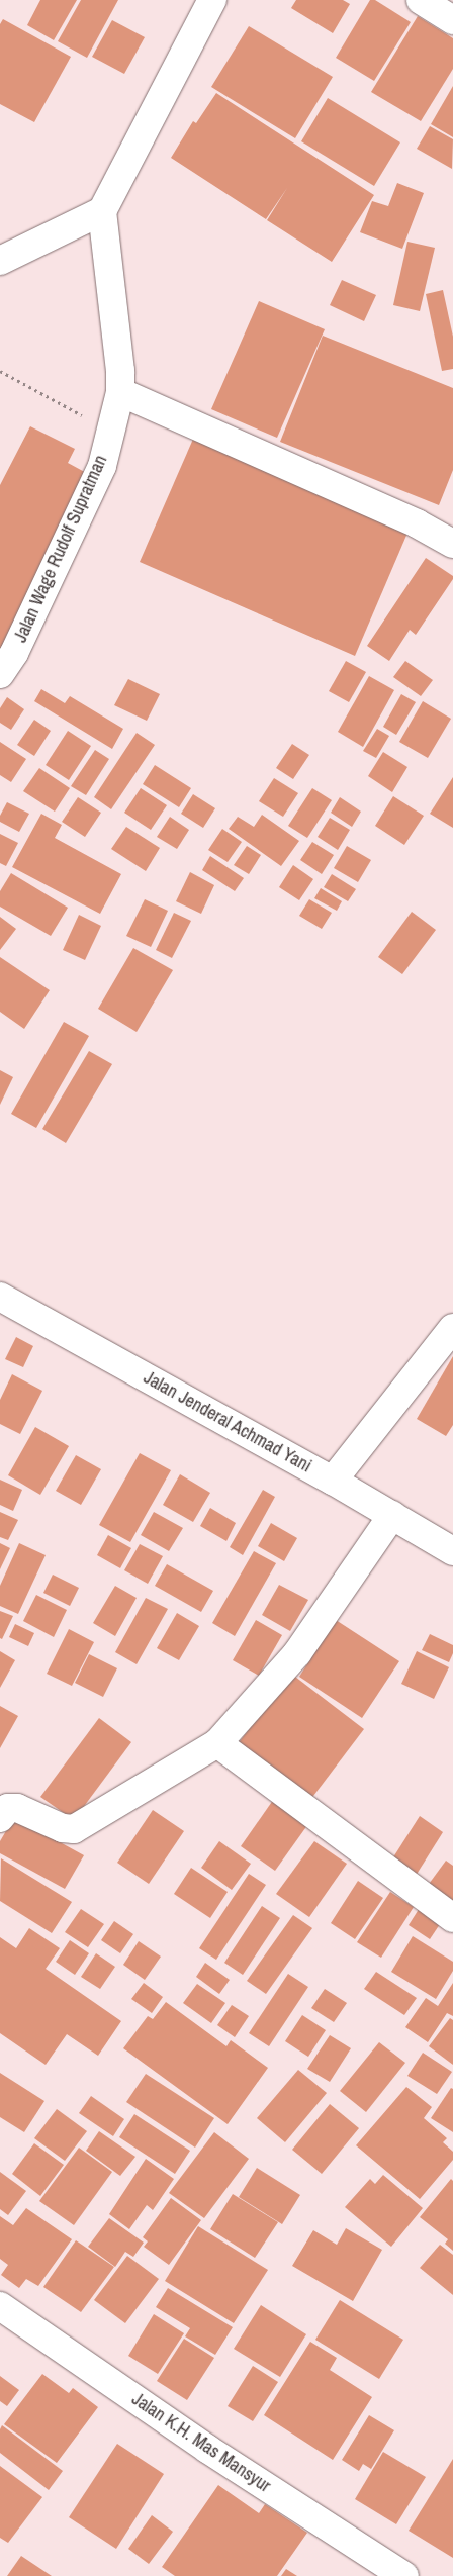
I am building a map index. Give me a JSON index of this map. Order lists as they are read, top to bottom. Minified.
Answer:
{"streets":{"street":["Jalan Wage Rudolf Supratman","Jalan Jenderal Achmad Yani","Jalan K.H. Mas Mansyur"]}}
